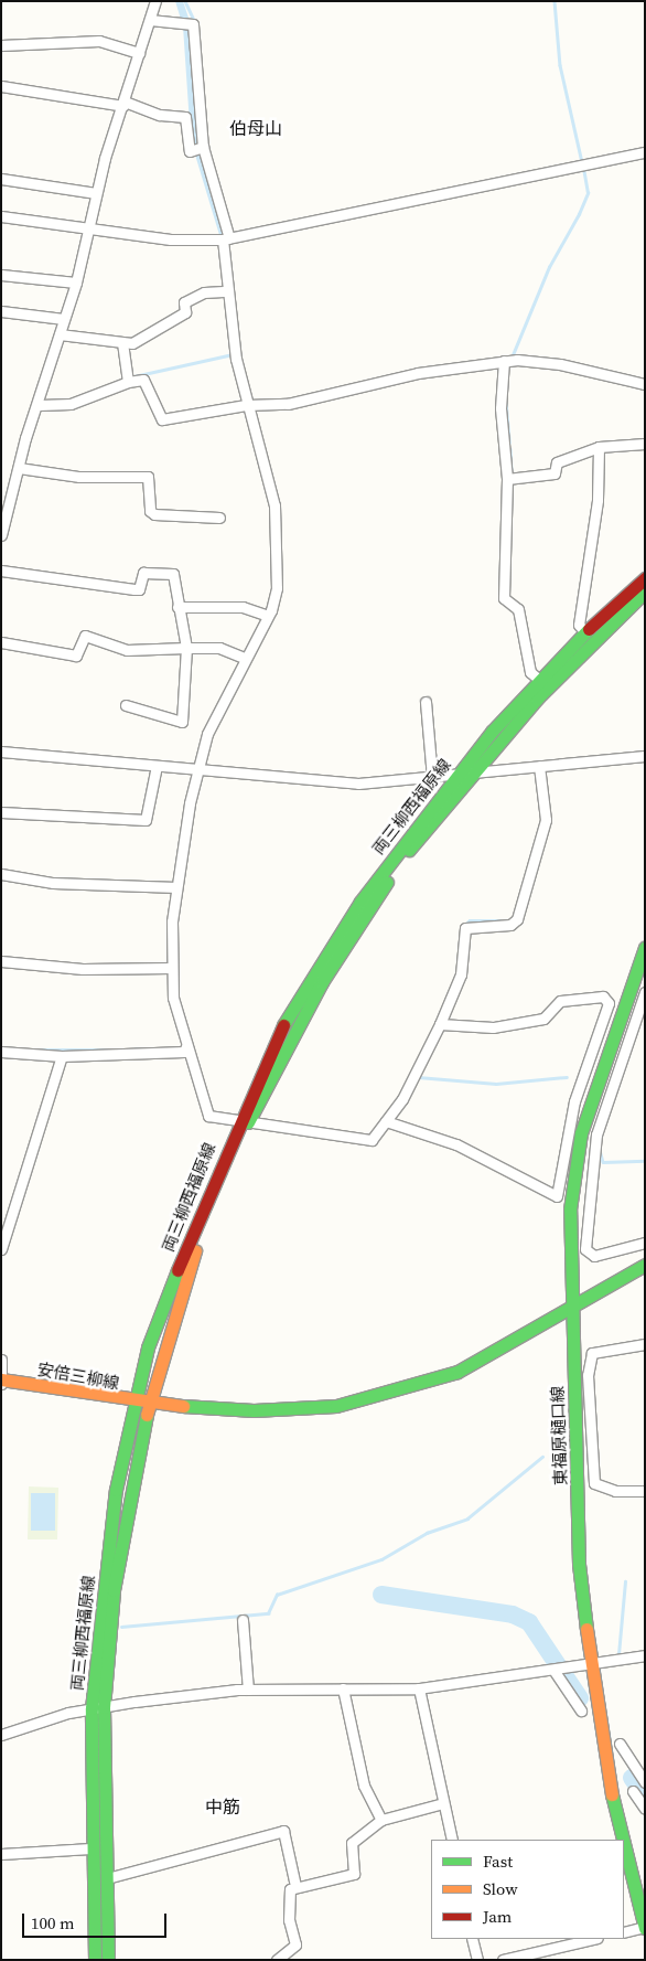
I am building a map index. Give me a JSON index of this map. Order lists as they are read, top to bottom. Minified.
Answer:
{"streets":{"main road":["両三柳西福原線","安倍三柳線","東福原樋口線"]},"crossings":[["両三柳西福原線","安倍三柳線"],["安倍三柳線","東福原樋口線"]],"districts":["伯母山","中筋"],"legend":["Fast","Slow","Jam"],"scale_bar":"100 m"}
